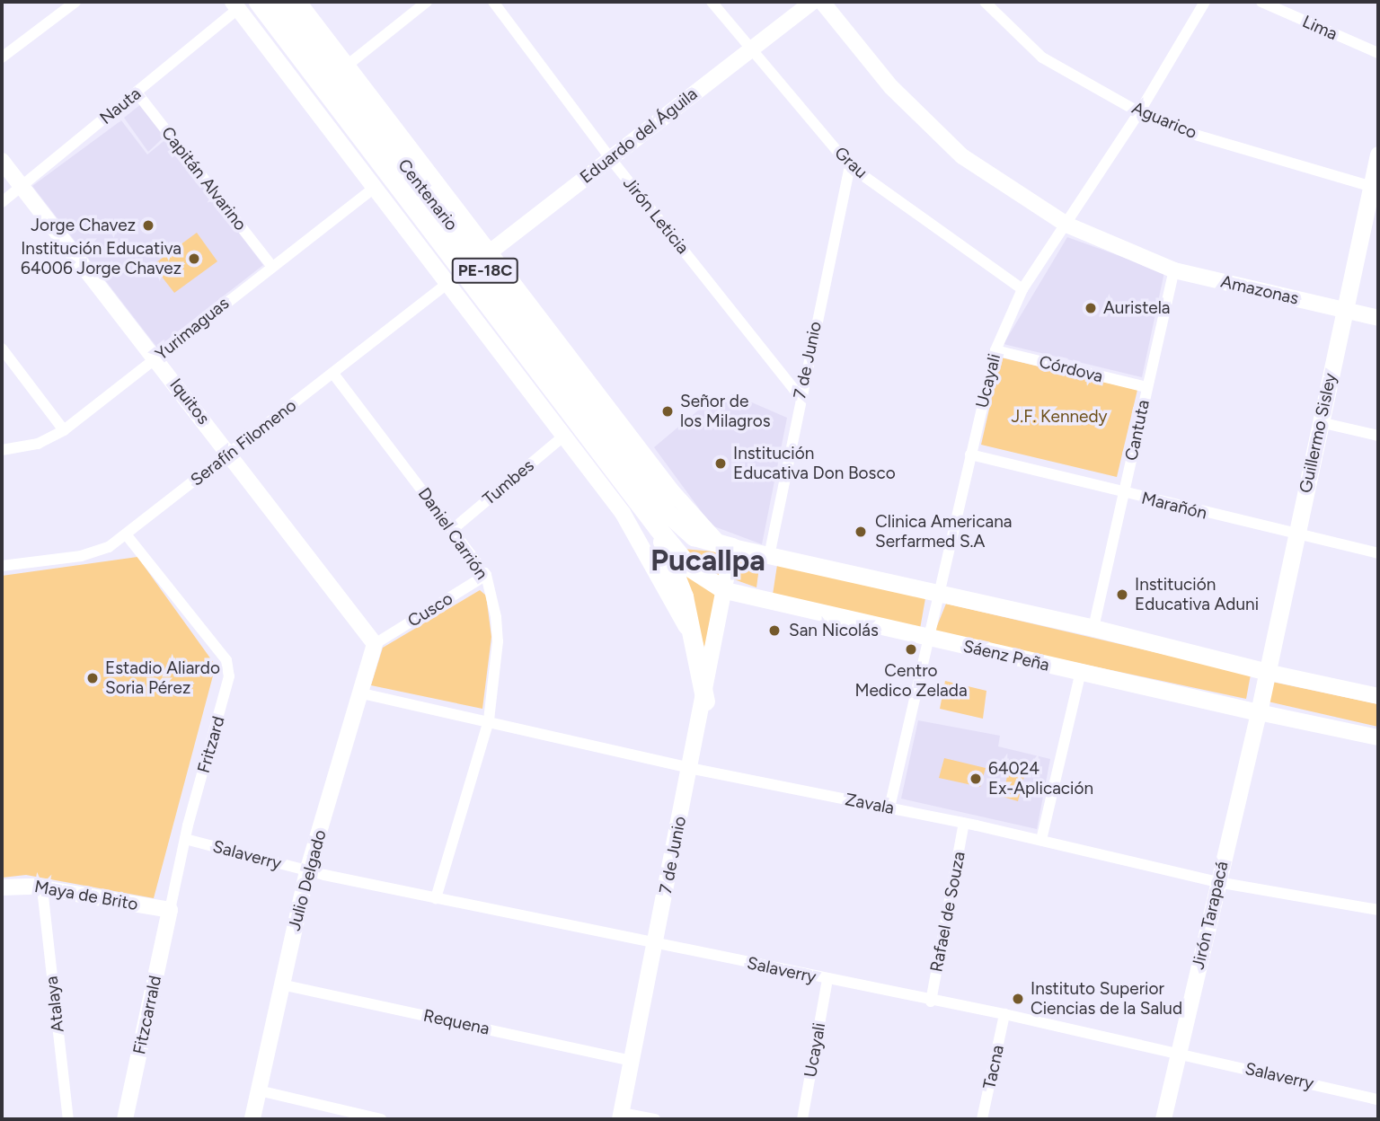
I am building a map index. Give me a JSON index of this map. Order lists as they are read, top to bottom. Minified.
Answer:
{"streets":{"highway":["Centenario","PE-18C","Sáenz Peña"],"main road":["Guillermo Sisley"],"street":["Lima","Nauta","Aguarico","Eduardo del Águila","Grau","Capitán Alvarino","Jirón Leticia","Amazonas","Yurimaguas","7 de Junio","Córdova","Ucayali","Iquitos","Cantuta","Serafín Filomeno","Tumbes","Marañón","Daniel Carrión","Cusco","Fritzard","Zavala","Salaverry","Julio Delgado","Maya de Brito","Rafael de Souza","Jirón Tarapacá","Atalaya","Fitzcarrald","Requena","Tacna"]},"crossings":[["Nauta","Capitán Alvarino"],["Nauta","Iquitos"],["Aguarico","Ucayali"],["Aguarico","Guillermo Sisley"],["Eduardo del Águila","Grau"],["Eduardo del Águila","Centenario"],["Eduardo del Águila","Jirón Leticia"],["Eduardo del Águila","Serafín Filomeno"],["Grau","7 de Junio"],["Grau","Ucayali"],["Capitán Alvarino","Yurimaguas"],["Centenario","7 de Junio"],["Centenario","Serafín Filomeno"],["Centenario","Sáenz Peña"],["Jirón Leticia","7 de Junio"],["Amazonas","Ucayali"],["Amazonas","Cantuta"],["Amazonas","Guillermo Sisley"],["Yurimaguas","Iquitos"],["7 de Junio","Sáenz Peña"],["7 de Junio","Zavala"],["7 de Junio","Salaverry"],["7 de Junio","Requena"],["Córdova","Ucayali"],["Córdova","Cantuta"],["Ucayali","Marañón"],["Ucayali","Sáenz Peña"],["Ucayali","Zavala"],["Ucayali","Salaverry"],["Iquitos","Serafín Filomeno"],["Iquitos","Cusco"],["Iquitos","Julio Delgado"],["Cantuta","Marañón"],["Guillermo Sisley","Marañón"],["Guillermo Sisley","Sáenz Peña"],["Guillermo Sisley","Jirón Tarapacá"],["Serafín Filomeno","Daniel Carrión"],["Serafín Filomeno","Fritzard"],["Tumbes","Daniel Carrión"],["Daniel Carrión","Cusco"],["Daniel Carrión","Zavala"],["Daniel Carrión","Salaverry"],["Cusco","Julio Delgado"],["Sáenz Peña","Jirón Tarapacá"],["Fritzard","Salaverry"],["Fritzard","Maya de Brito"],["Fritzard","Fitzcarrald"],["Zavala","Julio Delgado"],["Zavala","Rafael de Souza"],["Zavala","Jirón Tarapacá"],["Salaverry","Julio Delgado"],["Salaverry","Rafael de Souza"],["Salaverry","Jirón Tarapacá"],["Salaverry","Tacna"],["Julio Delgado","Requena"],["Maya de Brito","Atalaya"],["Maya de Brito","Fitzcarrald"]],"districts":["Pucallpa"],"parks":["J.F. Kennedy"],"places":["Jorge Chavez","Institución Educativa 64006 Jorge Chavez","Auristela","Señor de los Milagros","Institución Educativa Don Bosco","Clinica Americana Serfarmed S.A","Institución Educativa Aduni","San Nicolás","Centro Medico Zelada","Estadio Aliardo Soria Pérez","64024 Ex-Aplicación","Instituto Superior Ciencias de la Salud"]}
